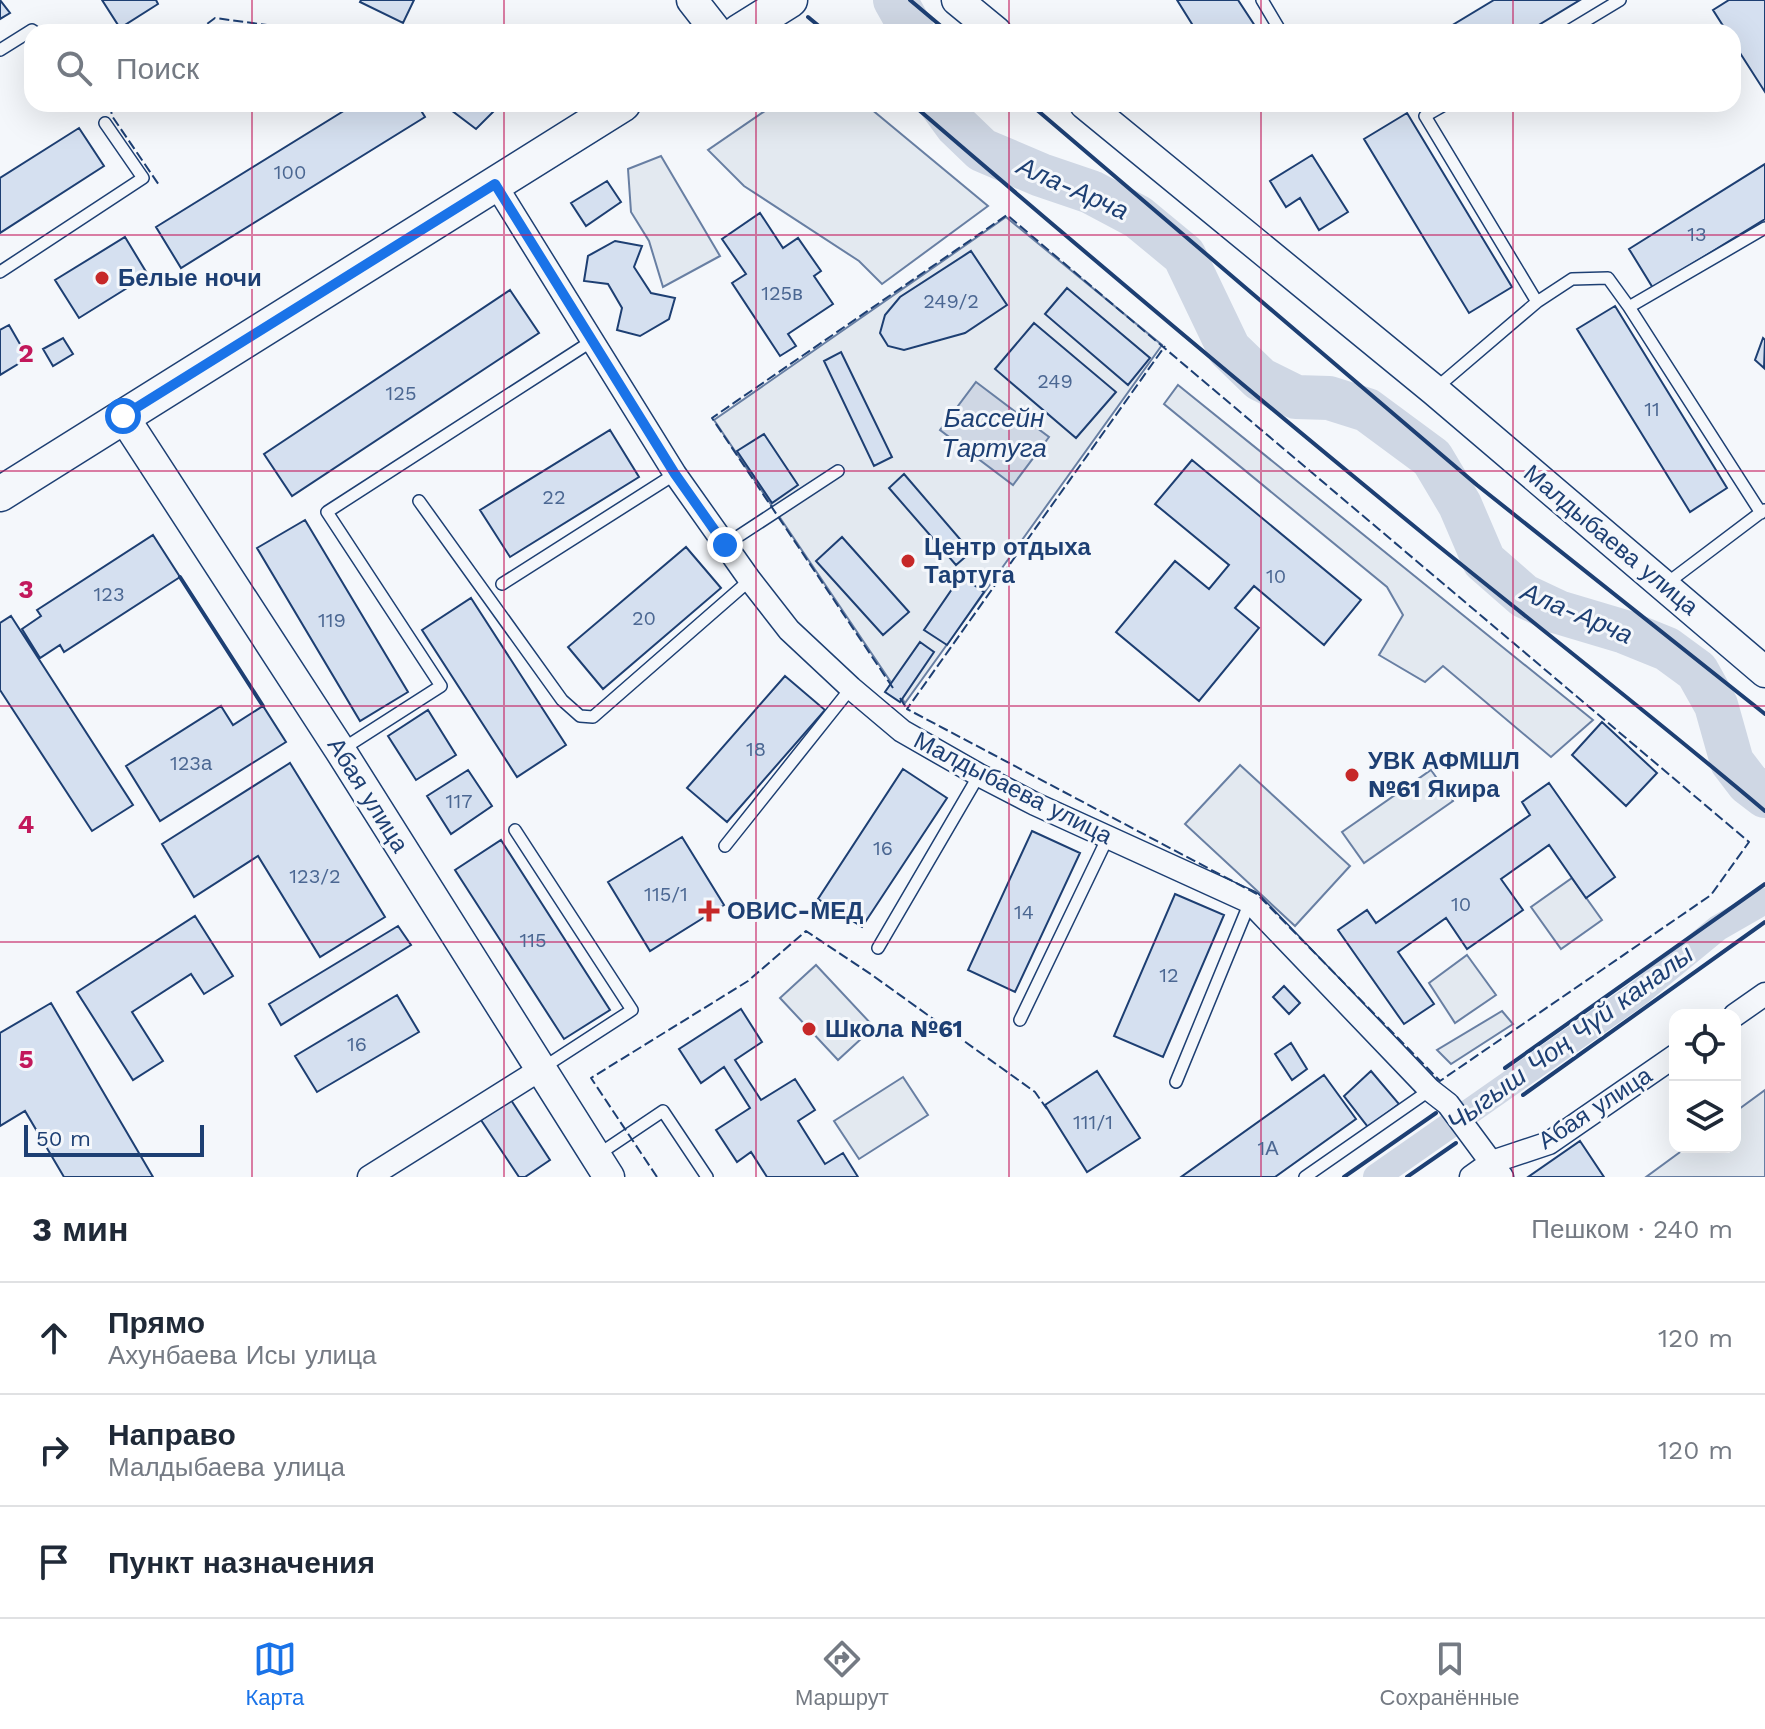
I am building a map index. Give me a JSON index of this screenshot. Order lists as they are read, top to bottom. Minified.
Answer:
{"streets":{"street":["Малдыбаева улица","Абая улица"]},"crossings":[["Малдыбаева улица","Абая улица"]],"water":["Ала-Арча","Бассейн Тартуга","Чыгыш Чоң Чүй каналы"],"places":{"other":["Белые ночи","Центр отдыха Тартуга","УВК АФМШЛ №61 Якира","Школа №61"],"health":["ОВИС-МЕД"]},"house_numbers":["100","13","125в","249/2","249","125","11","22","10","123","20","119","18","123а","117","16","123/2","115/1","10","14","115","12","16","111/1","1А"],"scale_bar":"50 m","page":{"search":"Поиск","scale":"50 m","heading":["3 мин","Пешком · 240 m"],"list":[["Прямо","Ахунбаева Исы улица","120 m"],["Направо","Малдыбаева улица","120 m"],"Пункт назначения"],"nav":["Карта","Маршрут","Сохранённые"]},"grid":{"rows":["2","3","4","5"]}}
